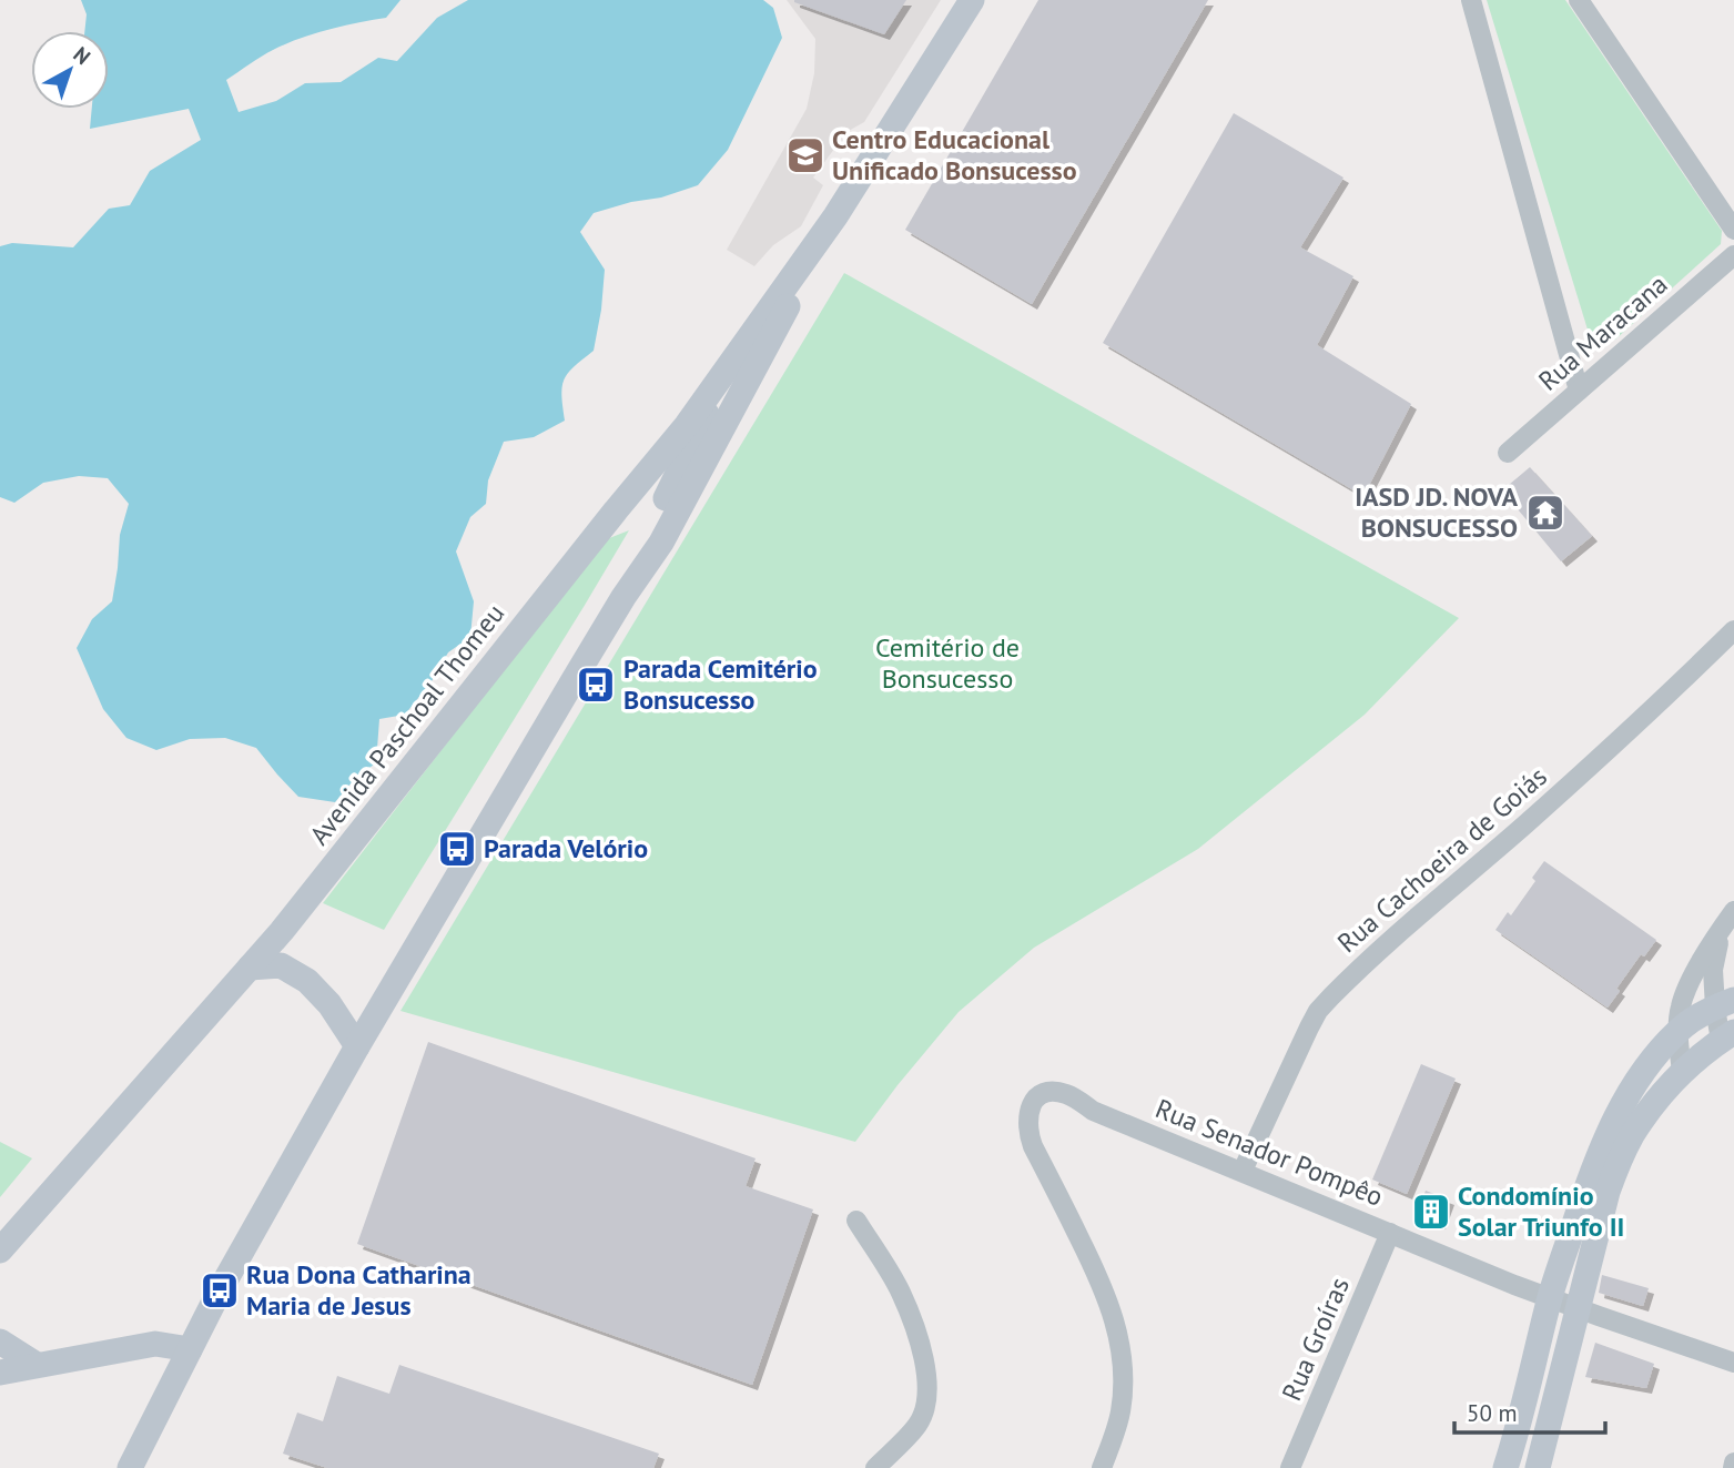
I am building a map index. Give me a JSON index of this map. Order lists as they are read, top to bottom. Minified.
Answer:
{"streets":{"main road":["Avenida Paschoal Thomeu"],"street":["Rua Maracana","Rua Cachoeira de Goiás","Rua Senador Pompêo","Rua Groíras"]},"crossings":[["Rua Cachoeira de Goiás","Rua Senador Pompêo"],["Rua Senador Pompêo","Rua Groíras"]],"parks":["Cemitério de Bonsucesso"],"places":{"school or university":["Centro Educacional Unificado Bonsucesso"],"temple":["IASD JD. NOVA BONSUCESSO"],"bus stop":["Parada Cemitério Bonsucesso","Parada Velório","Rua Dona Catharina Maria de Jesus"],"building":["Condomínio Solar Triunfo II"]},"scale_bar":"50 m","north":"top right"}
